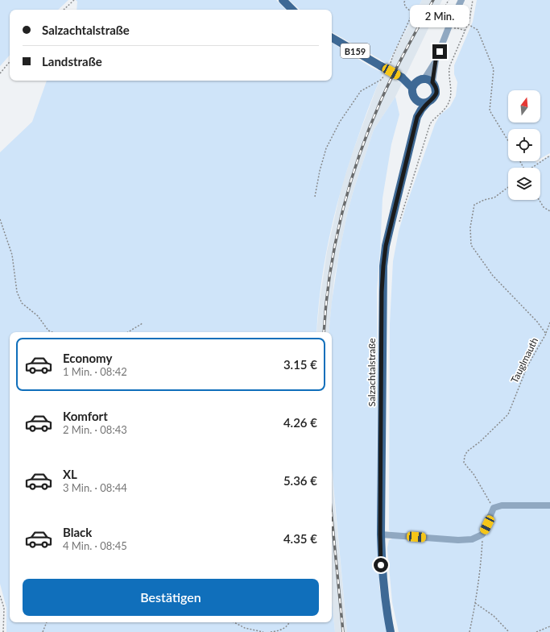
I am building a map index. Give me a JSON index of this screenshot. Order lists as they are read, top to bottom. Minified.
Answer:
{"streets":{"main road":["B159","Salzachtalstraße"],"path":["Tauglmauth"]},"crossings":[["B159","Salzachtalstraße"]],"north":"top","page":{"bubble":"2 Min.","banner":["Salzachtalstraße","Landstraße"],"list":[{"name":"Economy","note":"1 Min. · 08:42","value":"3.15 €"},{"name":"Komfort","note":"2 Min. · 08:43","value":"4.26 €"},{"name":"XL","note":"3 Min. · 08:44","value":"5.36 €"},{"name":"Black","note":"4 Min. · 08:45","value":"4.35 €"}],"buttons":"Bestätigen"}}
